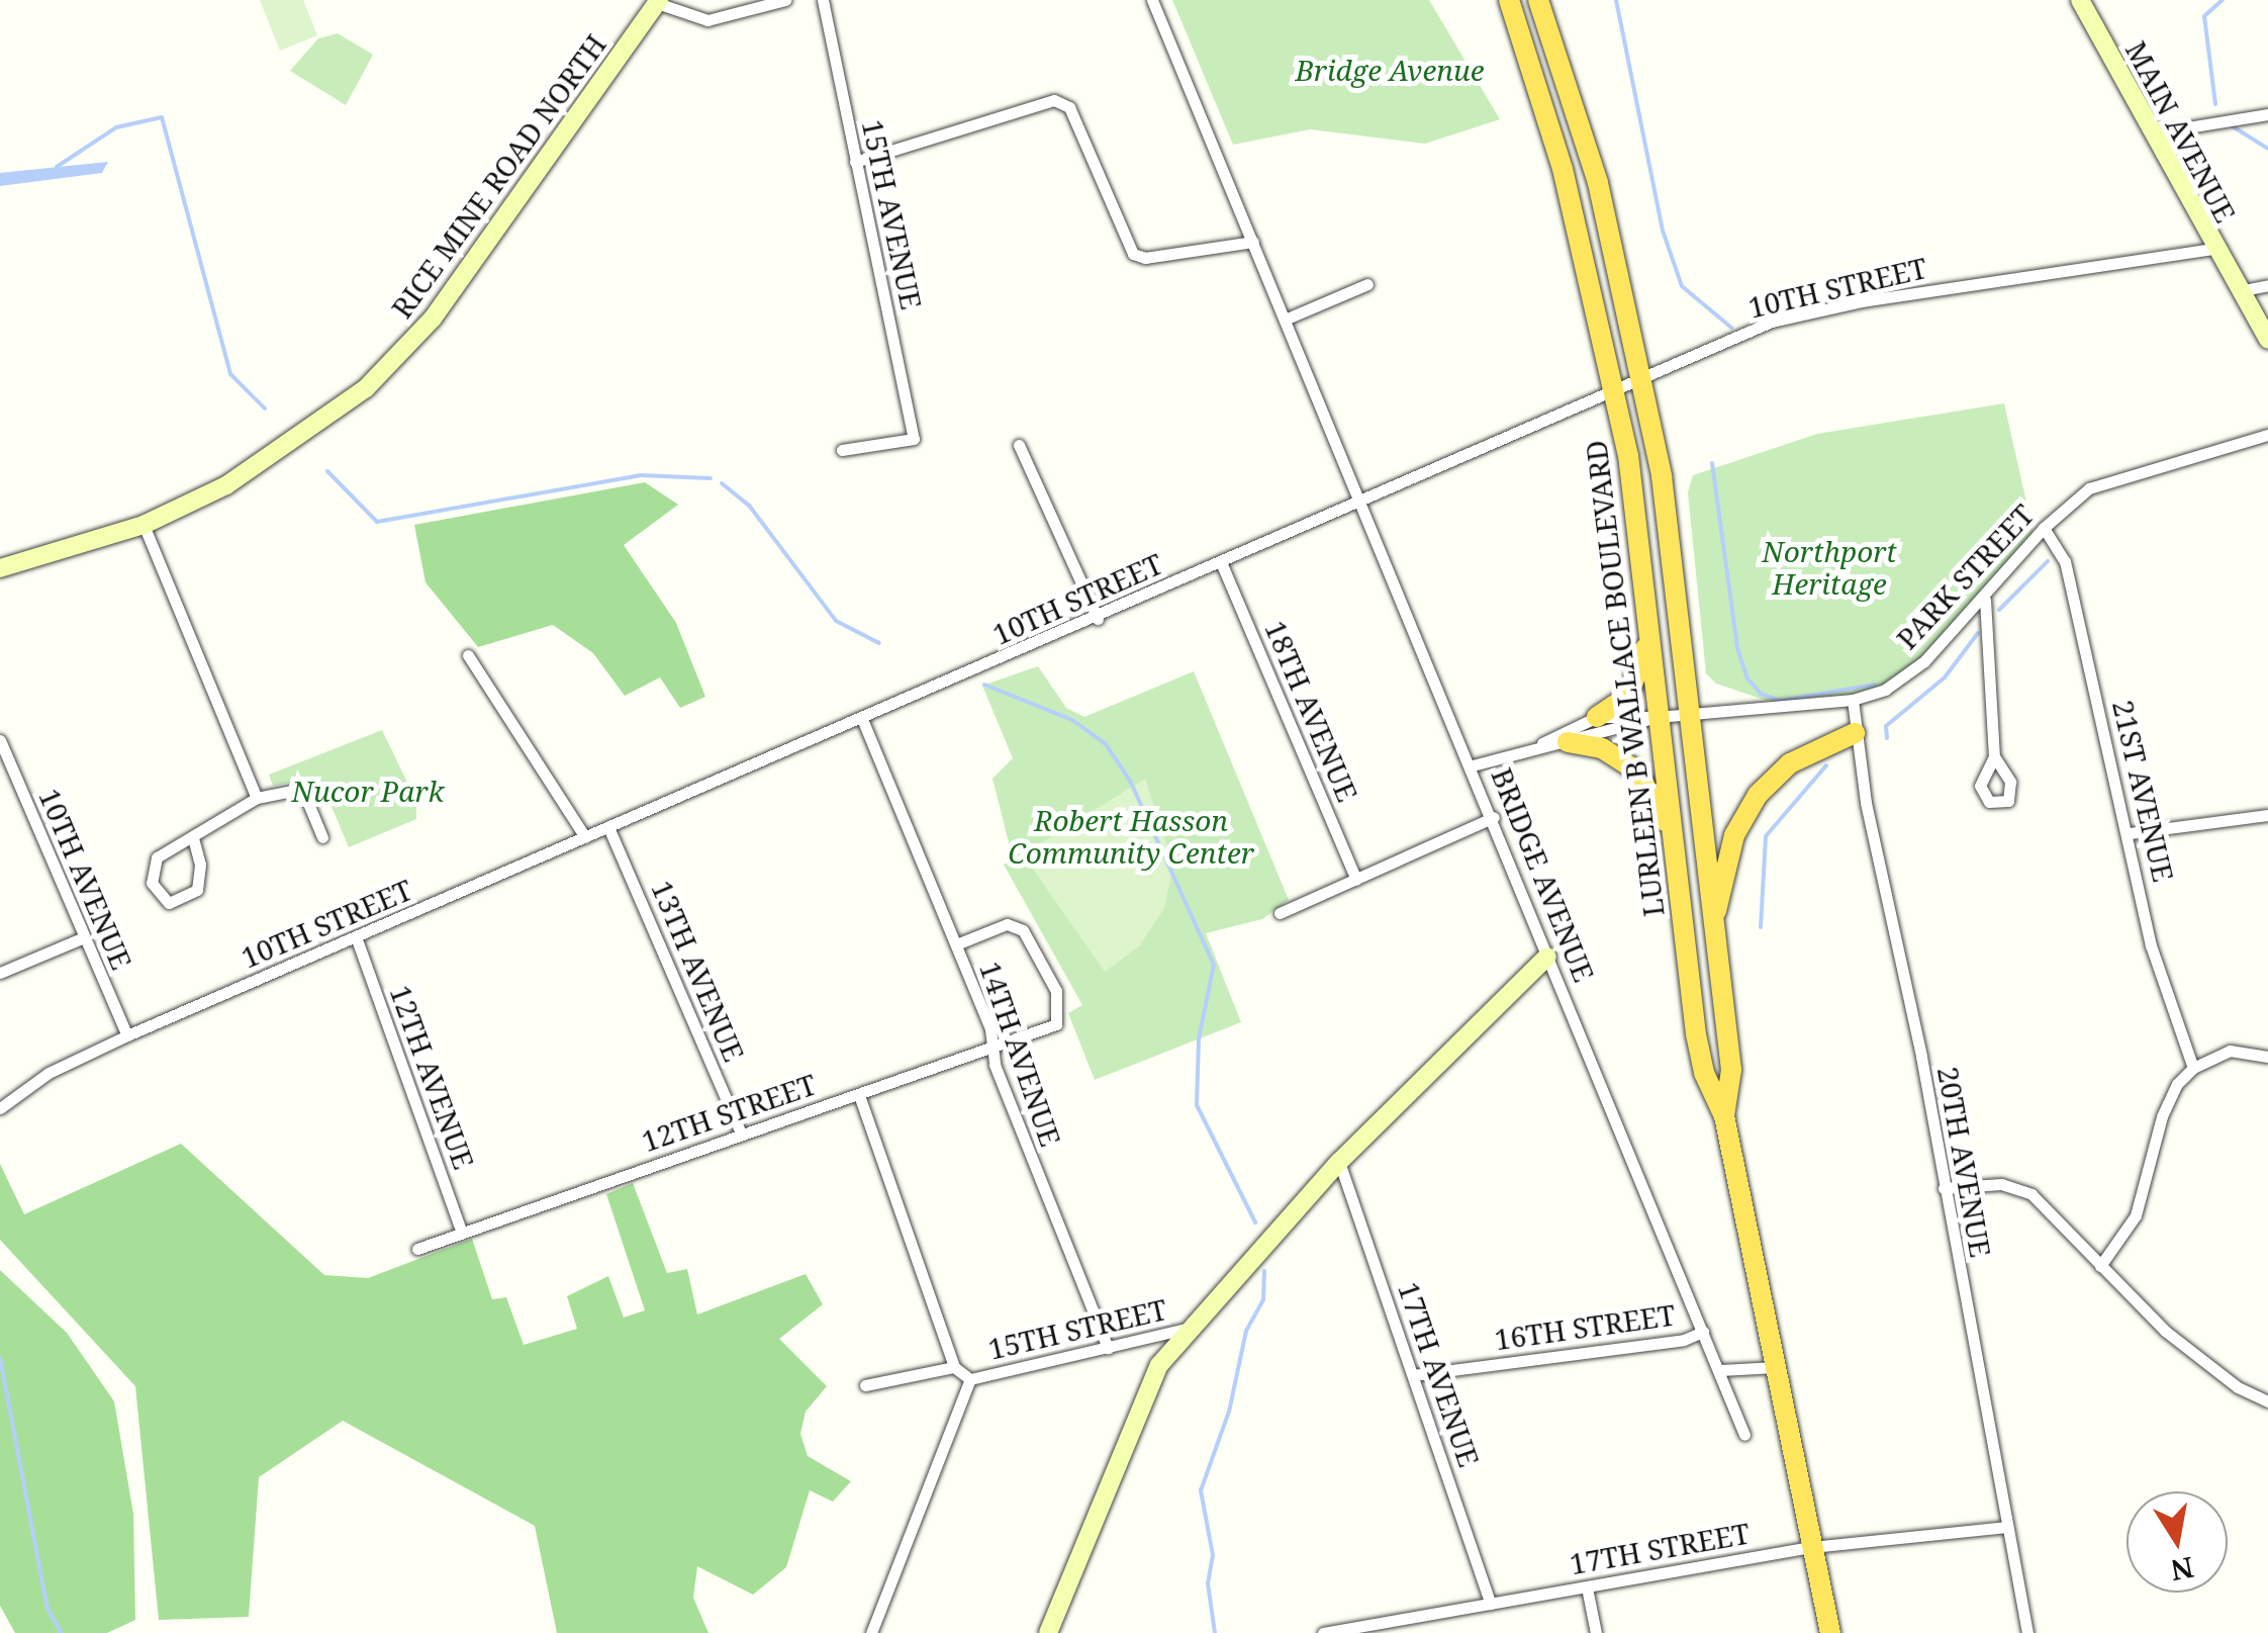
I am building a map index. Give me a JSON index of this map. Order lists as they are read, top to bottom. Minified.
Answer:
{"streets":{"highway":["LURLEEN B WALLACE BOULEVARD"],"main road":["MAIN AVENUE","RICE MINE ROAD NORTH"],"street":["15TH AVENUE","10TH STREET","PARK STREET","18TH AVENUE","21ST AVENUE","BRIDGE AVENUE","10TH AVENUE","13TH AVENUE","14TH AVENUE","12TH AVENUE","12TH STREET","20TH AVENUE","16TH STREET","15TH STREET","17TH AVENUE","17TH STREET"]},"crossings":[["MAIN AVENUE","10TH STREET"],["10TH STREET","LURLEEN B WALLACE BOULEVARD"],["10TH STREET","18TH AVENUE"],["10TH STREET","BRIDGE AVENUE"],["10TH STREET","10TH AVENUE"],["10TH STREET","13TH AVENUE"],["10TH STREET","14TH AVENUE"],["10TH STREET","12TH AVENUE"],["PARK STREET","LURLEEN B WALLACE BOULEVARD"],["PARK STREET","21ST AVENUE"],["PARK STREET","20TH AVENUE"],["LURLEEN B WALLACE BOULEVARD","17TH STREET"],["BRIDGE AVENUE","16TH STREET"],["13TH AVENUE","12TH STREET"],["14TH AVENUE","12TH STREET"],["14TH AVENUE","15TH STREET"],["12TH AVENUE","12TH STREET"],["20TH AVENUE","17TH STREET"],["16TH STREET","17TH AVENUE"],["17TH AVENUE","17TH STREET"]],"parks":["Bridge Avenue","Northport Heritage","Nucor Park","Robert Hasson Community Center"],"north":"bottom"}
